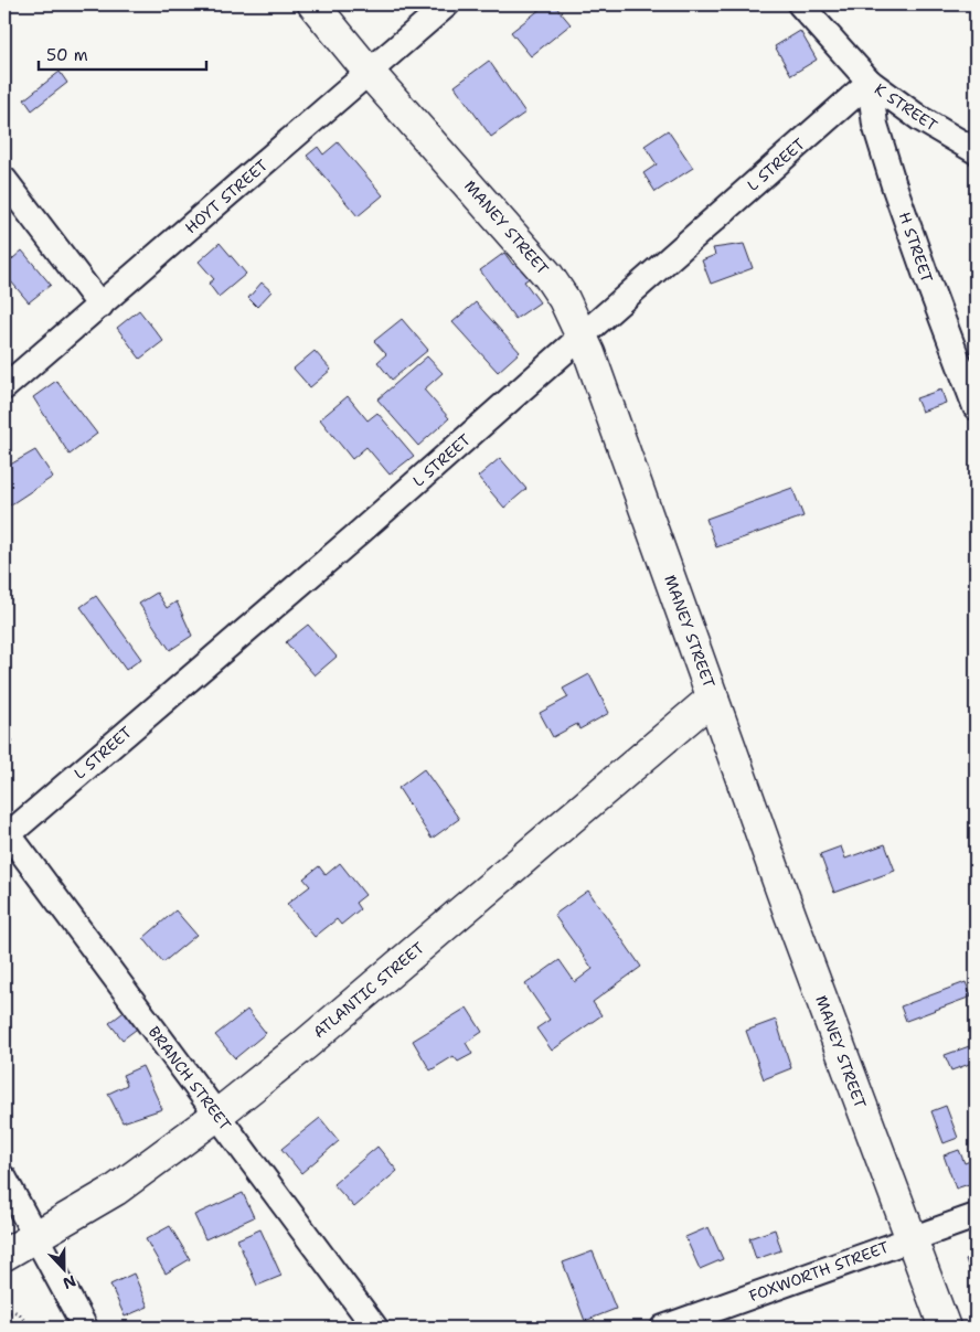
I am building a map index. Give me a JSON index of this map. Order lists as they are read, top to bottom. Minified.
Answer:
{"streets":{"street":["K STREET","L STREET","HOYT STREET","MANEY STREET","H STREET","ATLANTIC STREET","BRANCH STREET","FOXWORTH STREET"]},"crossings":[["K STREET","L STREET"],["K STREET","H STREET"],["L STREET","MANEY STREET"],["L STREET","H STREET"],["L STREET","BRANCH STREET"],["HOYT STREET","MANEY STREET"],["MANEY STREET","ATLANTIC STREET"],["MANEY STREET","FOXWORTH STREET"],["ATLANTIC STREET","BRANCH STREET"]],"scale_bar":"50 m","north":"bottom"}
